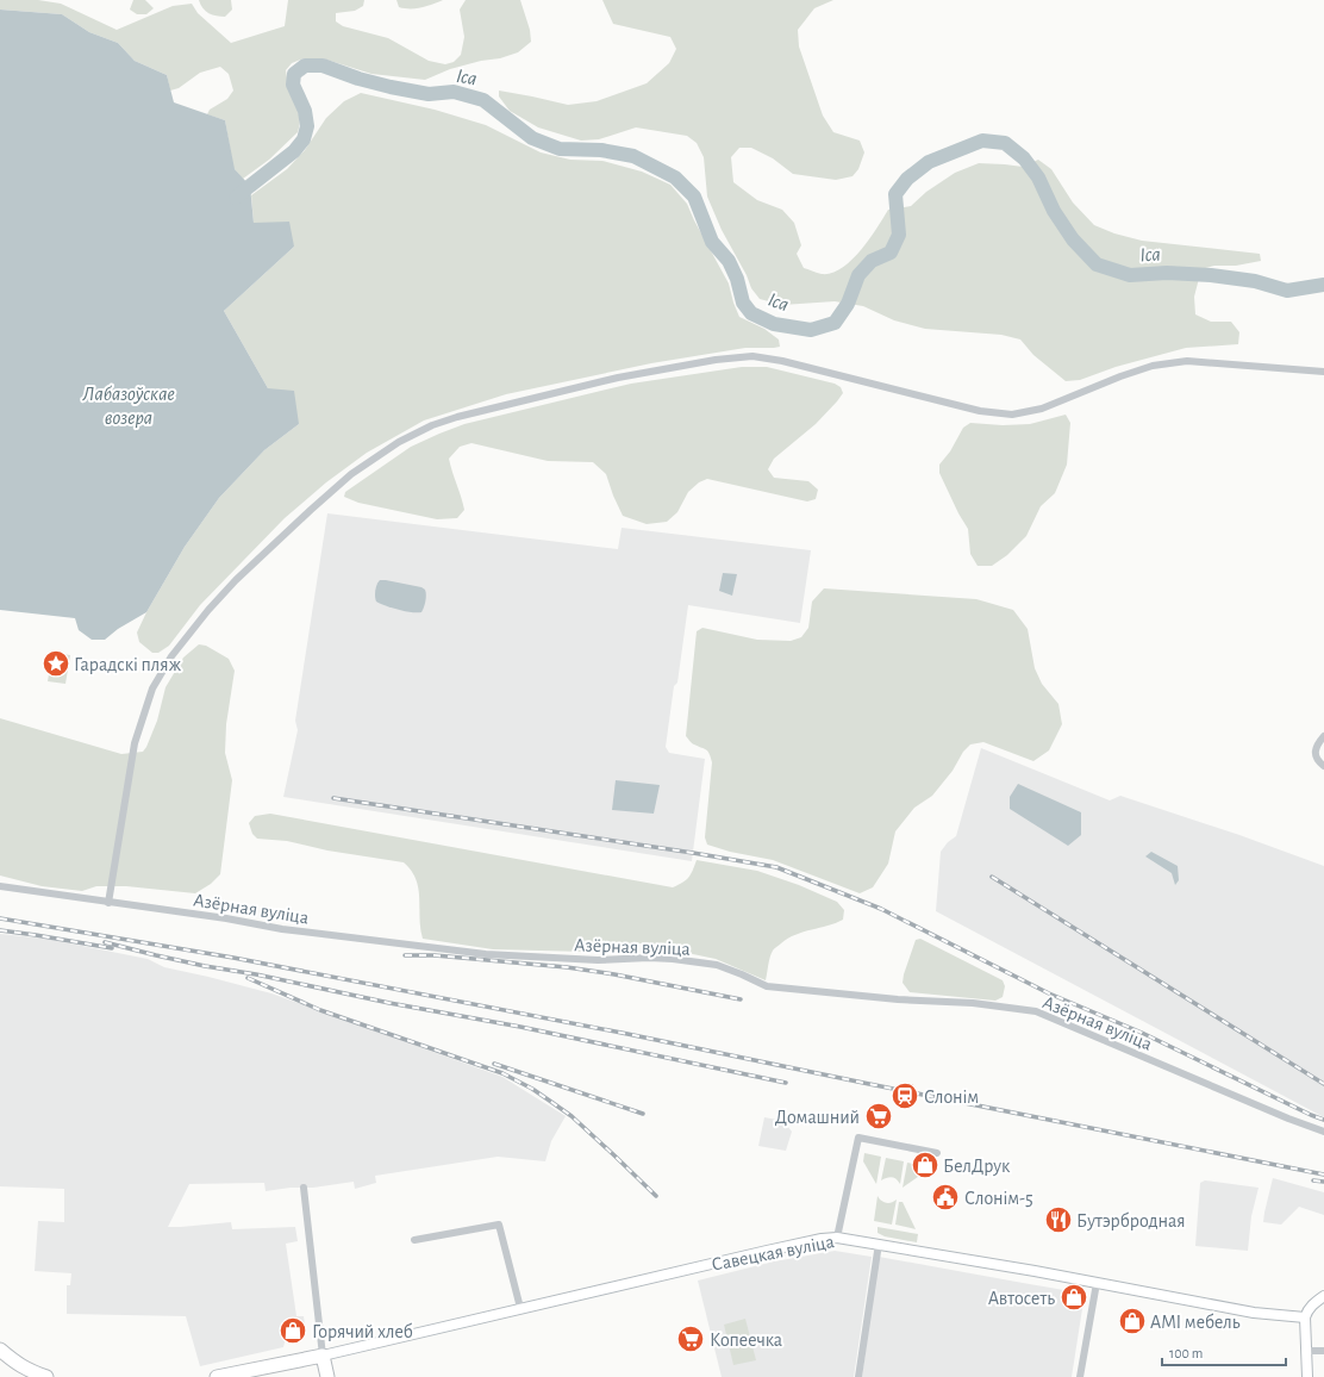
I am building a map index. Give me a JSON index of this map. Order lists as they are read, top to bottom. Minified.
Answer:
{"streets":{"highway":["Савецкая вуліца"],"street":["Азёрная вуліца"]},"water":["Іса","Лабазоўскае возера"],"places":{"place":["Гарадскі пляж"],"station":["Слонім"],"supermarket":["Домашний","Копеечка"],"shop":["БелДрук","Автосеть","AMI мебель","Горячий хлеб"],"public building":["Слонім-5"],"restaurant":["Бутэрбродная"]},"scale_bar":"100 m"}
